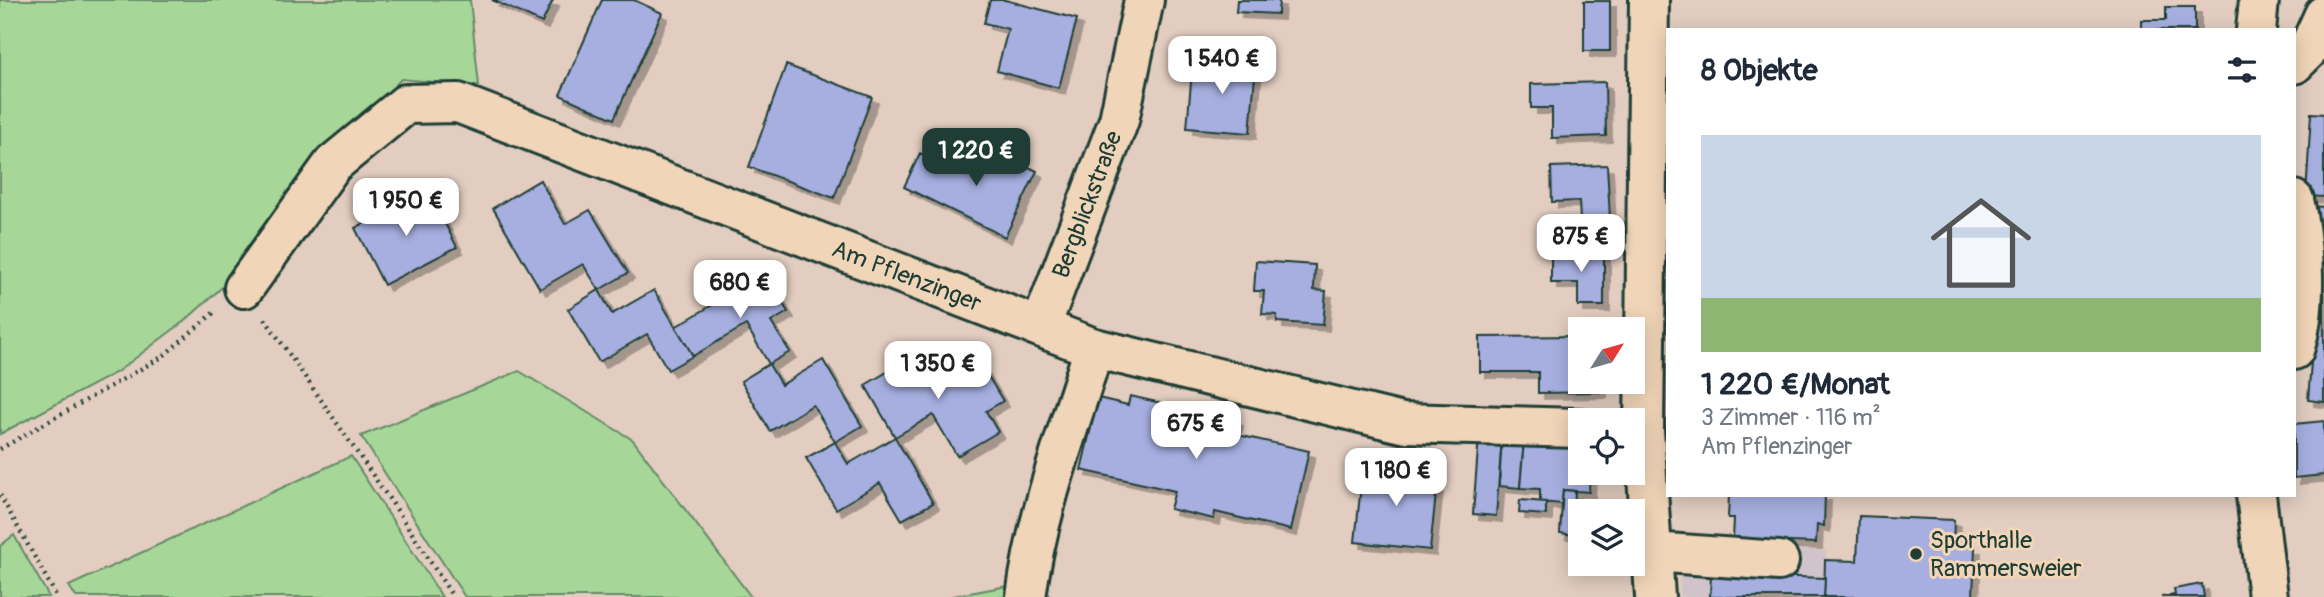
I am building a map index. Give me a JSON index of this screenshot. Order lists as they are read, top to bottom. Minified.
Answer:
{"streets":{"street":["Bergblickstraße","Am Pflenzinger"]},"crossings":[["Bergblickstraße","Am Pflenzinger"]],"places":["Sporthalle Rammersweier"],"north":"top right","page":{"heading":"8 Objekte","price":["1 540 €","1 220 €","1 950 €","875 €","680 €","1 350 €","675 €","1 180 €"],"list":[{"name":"1 220 €/Monat","note":"3 Zimmer · 116 m² · Am Pflenzinger"}]}}
